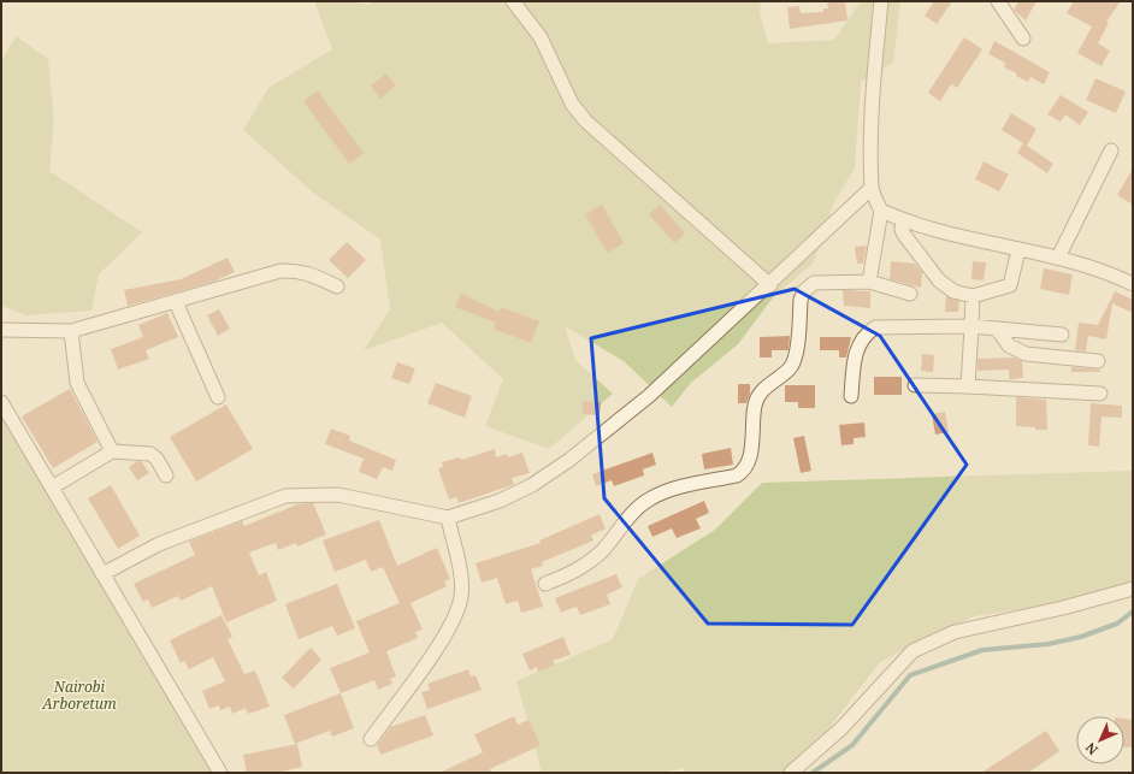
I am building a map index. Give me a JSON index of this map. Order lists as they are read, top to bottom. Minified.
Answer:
{"parks":["Nairobi Arboretum"],"north":"bottom left"}
